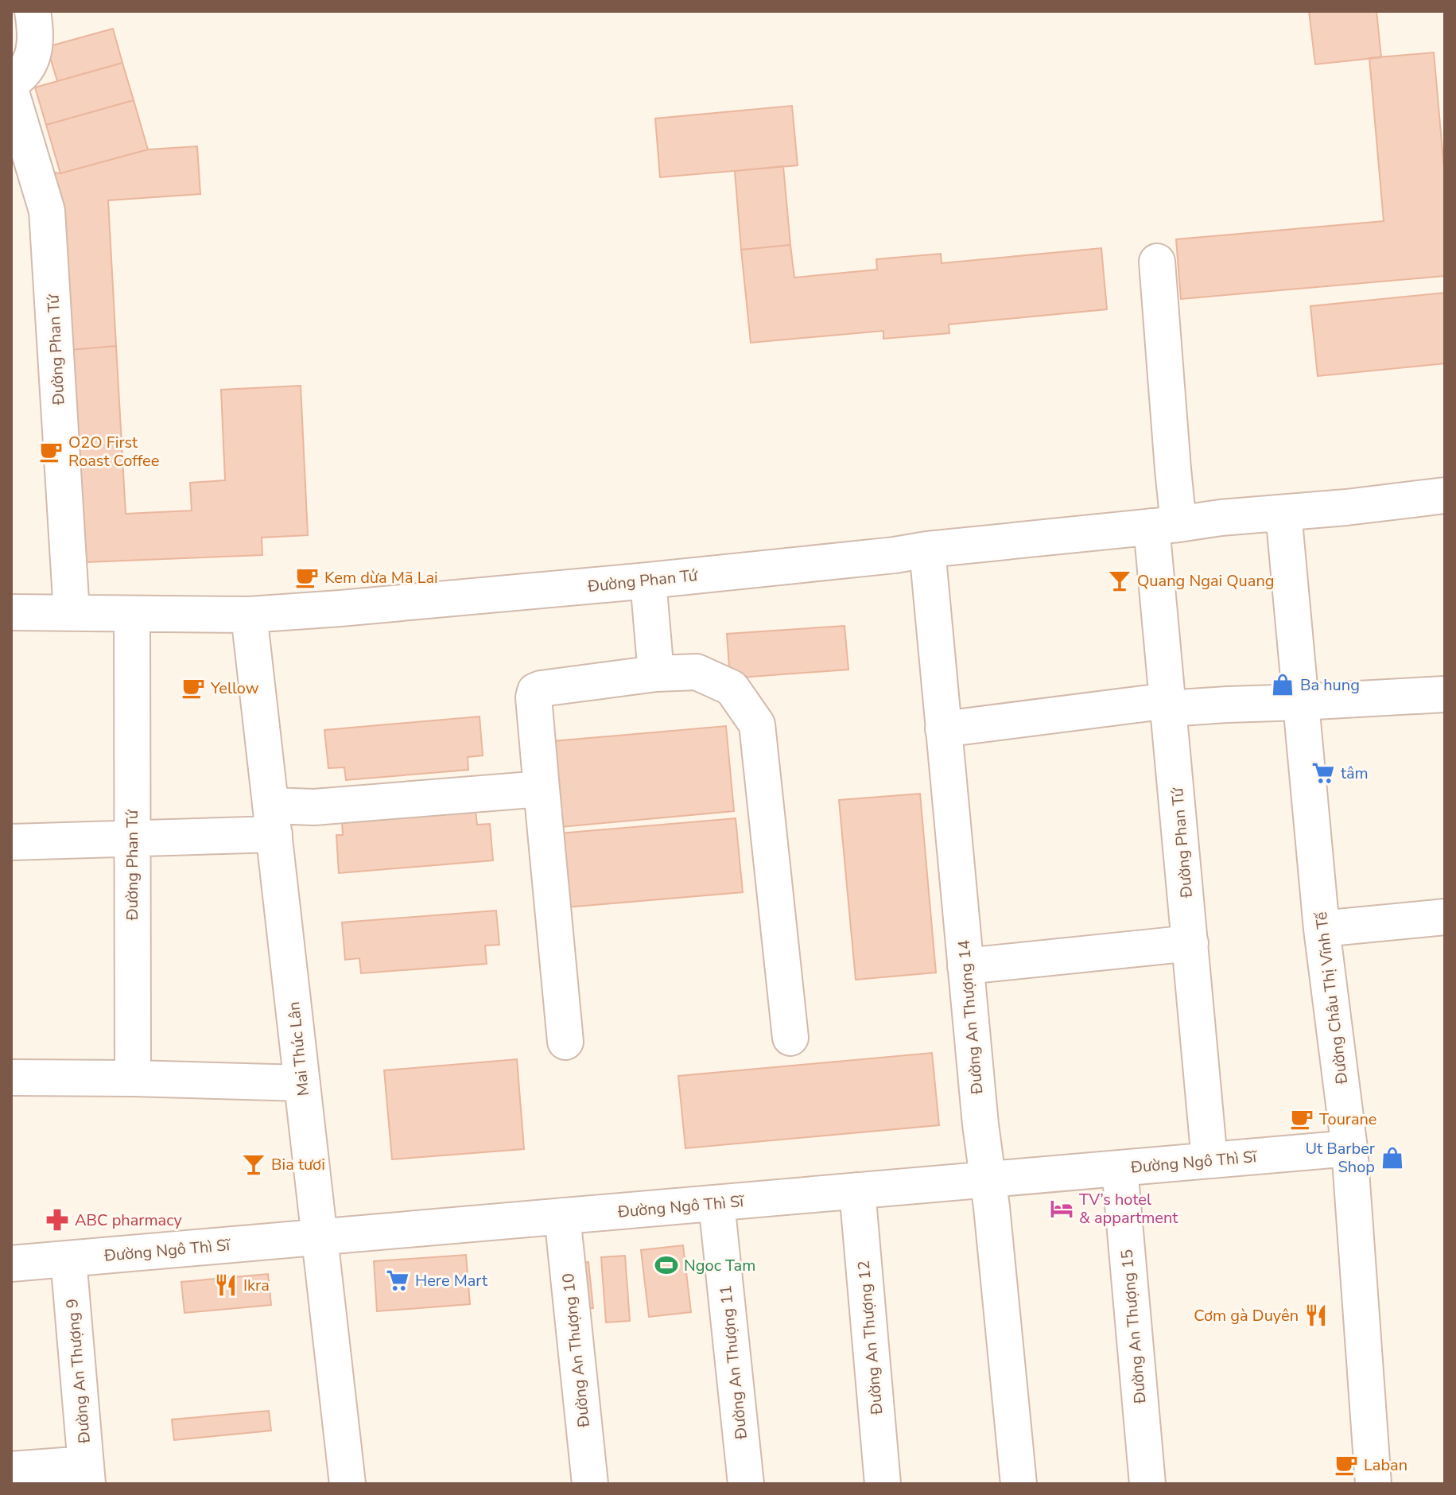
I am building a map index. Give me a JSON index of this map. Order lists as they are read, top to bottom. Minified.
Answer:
{"streets":{"street":["Đường Phan Tứ","Đường Châu Thị Vĩnh Tế","Đường An Thượng 14","Mai Thúc Lân","Đường Ngô Thì Sĩ","Đường An Thượng 15","Đường An Thượng 12","Đường An Thượng 10","Đường An Thượng 11","Đường An Thượng 9"]},"crossings":[["Đường Phan Tứ","Đường Châu Thị Vĩnh Tế"],["Đường Phan Tứ","Đường An Thượng 14"],["Đường Phan Tứ","Mai Thúc Lân"],["Đường Phan Tứ","Đường Ngô Thì Sĩ"],["Đường Châu Thị Vĩnh Tế","Đường Ngô Thì Sĩ"],["Đường An Thượng 14","Đường Ngô Thì Sĩ"],["Mai Thúc Lân","Đường Ngô Thì Sĩ"],["Đường Ngô Thì Sĩ","Đường An Thượng 15"],["Đường Ngô Thì Sĩ","Đường An Thượng 12"],["Đường Ngô Thì Sĩ","Đường An Thượng 10"],["Đường Ngô Thì Sĩ","Đường An Thượng 11"],["Đường Ngô Thì Sĩ","Đường An Thượng 9"]],"places":{"cafe":["O2O First Roast Coffee","Kem dừa Mã Lai","Yellow","Tourane","Laban"],"bar":["Quang Ngai Quang","Bia tươi"],"shop":["Ba hung","Ut Barber Shop"],"supermarket":["tâm","Here Mart"],"hotel":["TV’s hotel & appartment"],"pharmacy":["ABC pharmacy"],"sports":["Ngoc Tam"],"restaurant":["Ikra","Cơm gà Duyên"]}}
